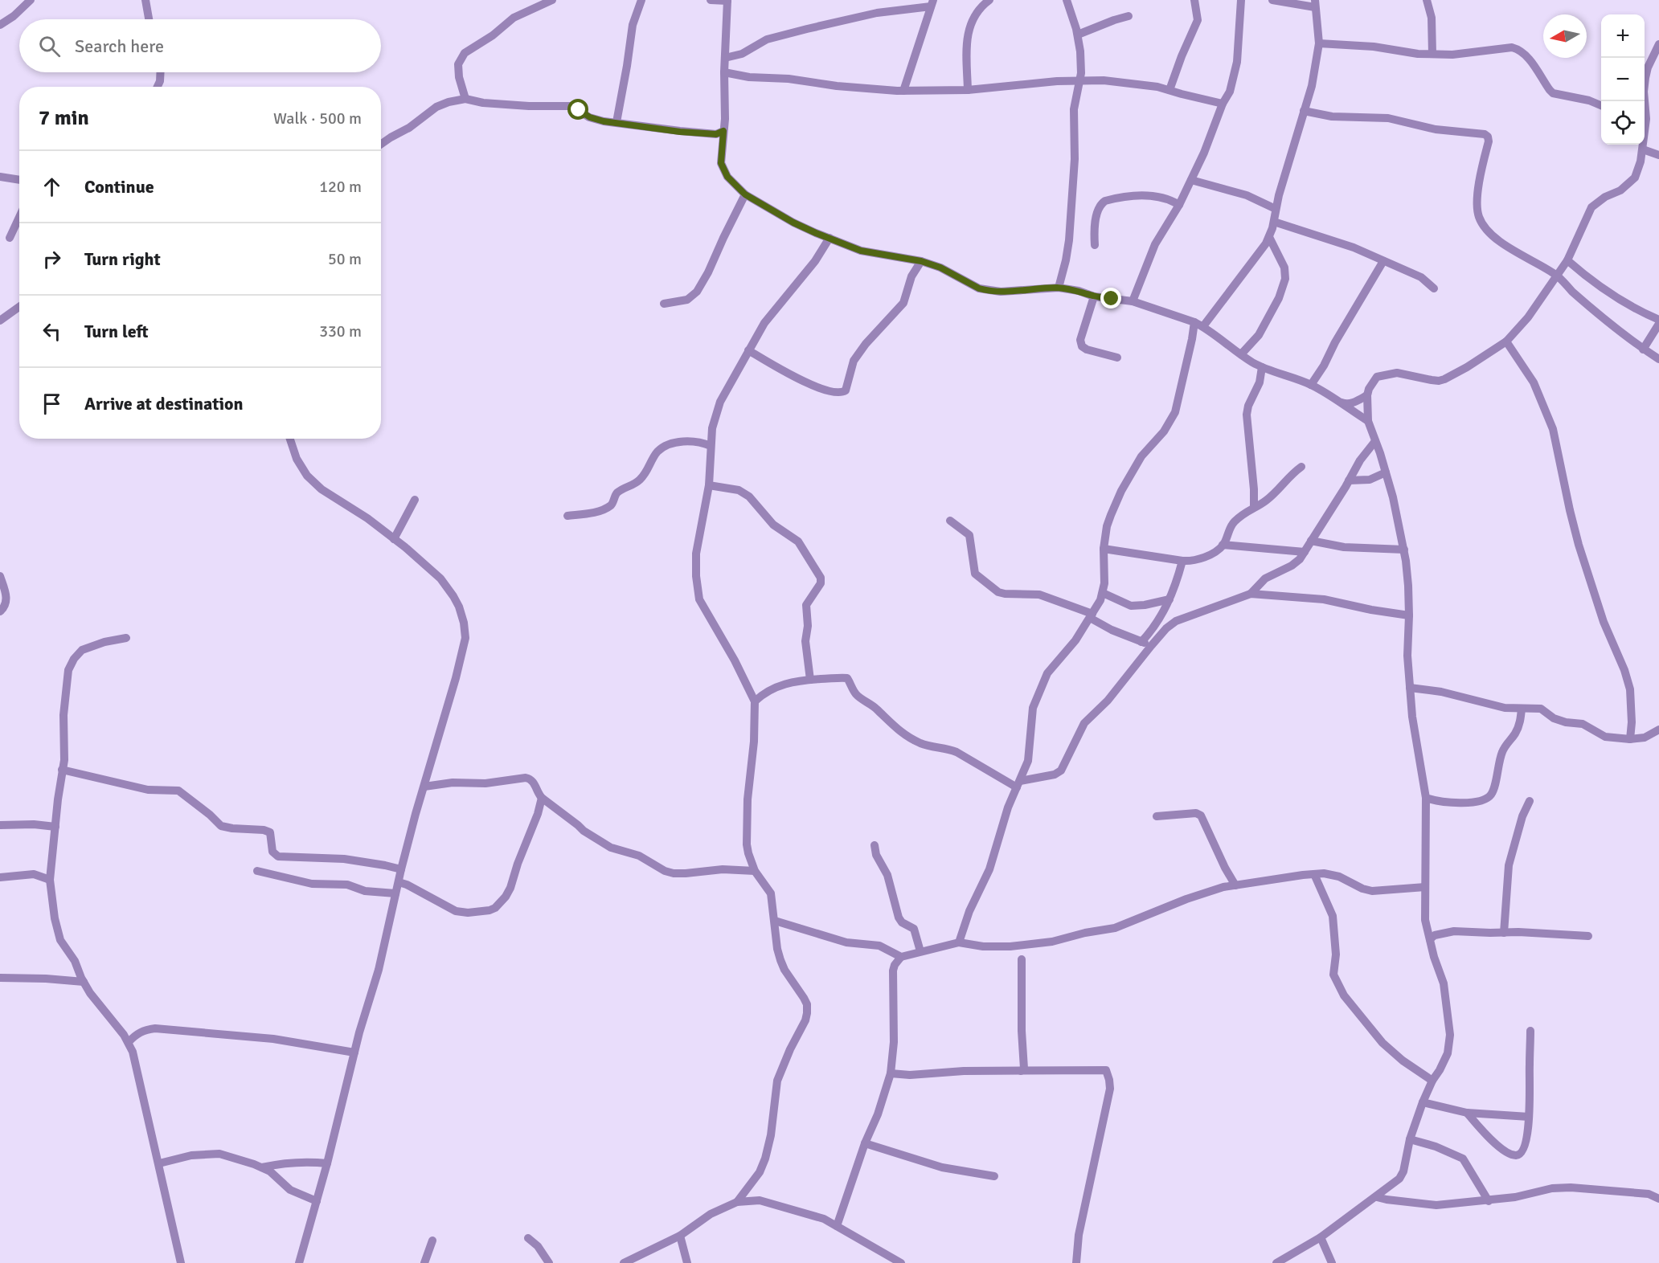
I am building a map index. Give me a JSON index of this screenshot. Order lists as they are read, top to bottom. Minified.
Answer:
{"north":"left","page":{"map_buttons":["+","−"],"search":"Search here","heading":["7 min","Walk · 500 m"],"list":[["Continue","120 m"],["Turn right","50 m"],["Turn left","330 m"],"Arrive at destination"]}}
